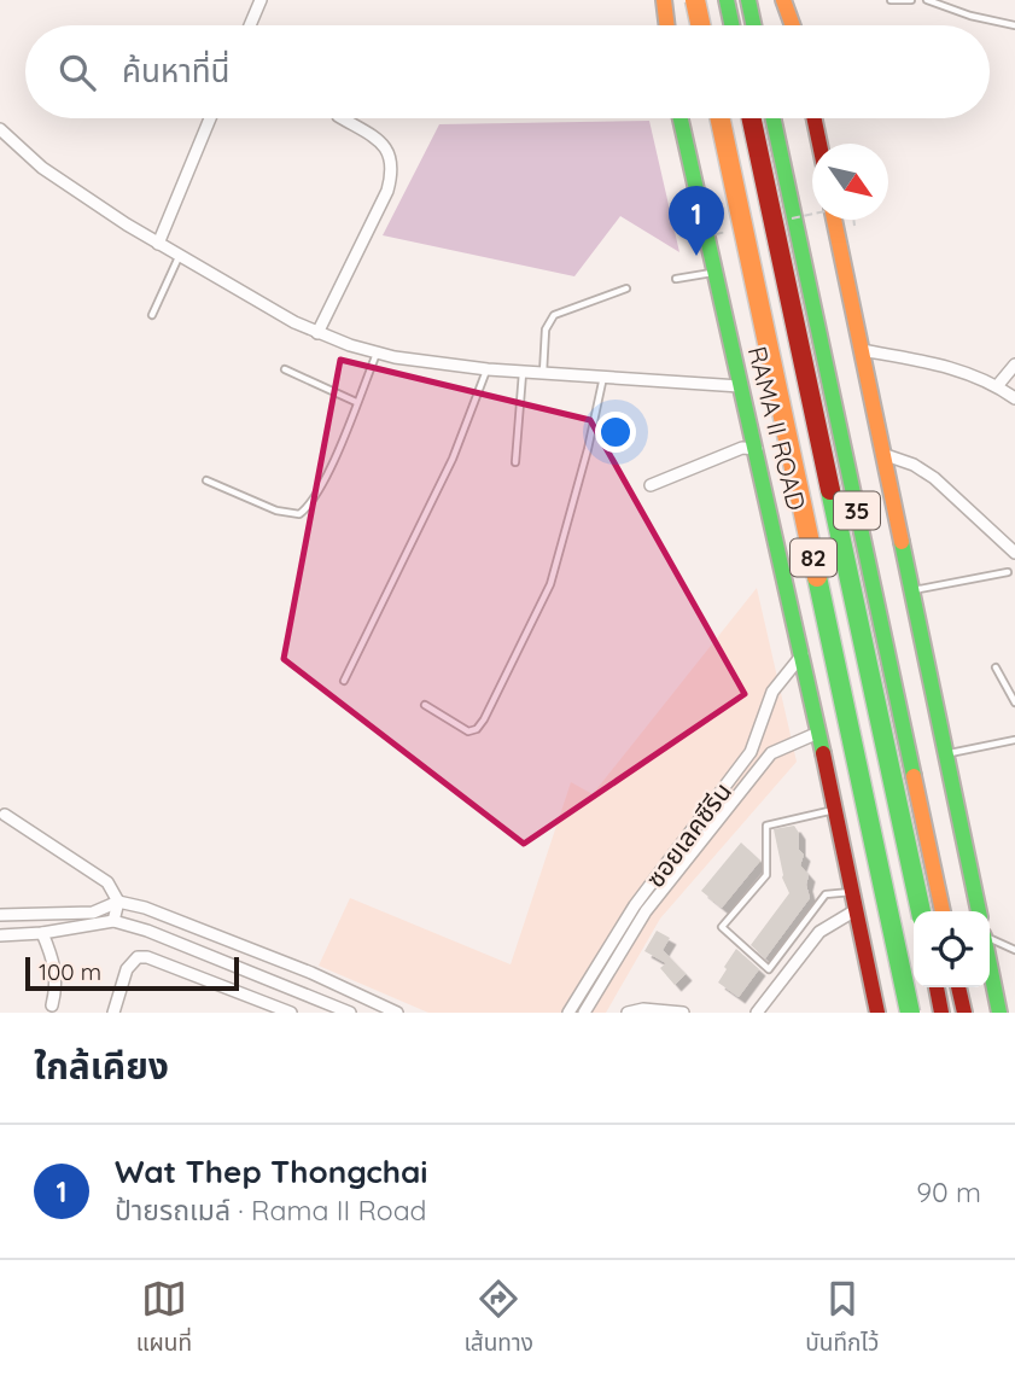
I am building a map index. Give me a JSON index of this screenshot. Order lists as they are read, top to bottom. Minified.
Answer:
{"streets":{"main road":["RAMA II ROAD","35","82"],"street":["ซอยเลคซีรีน"]},"crossings":[["RAMA II ROAD","ซอยเลคซีรีน"]],"scale_bar":"100 m","north":"bottom right","page":{"search":"ค้นหาที่นี่","pins":"1","scale":"100 m","heading":"ใกล้เคียง","list":[{"mark":"1","name":"Wat Thep Thongchai","note":"ป้ายรถเมล์ · Rama II Road","value":"90 m"}],"nav":["แผนที่","เส้นทาง","บันทึกไว้"]}}
